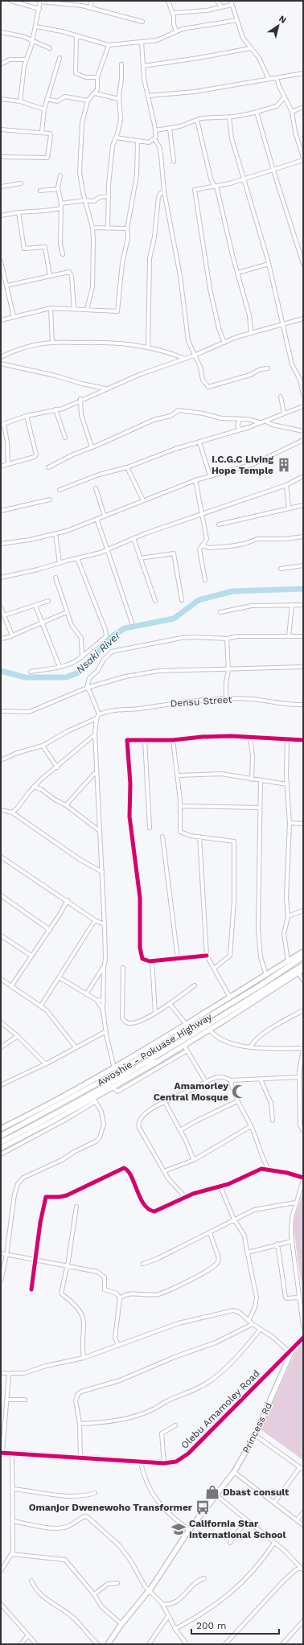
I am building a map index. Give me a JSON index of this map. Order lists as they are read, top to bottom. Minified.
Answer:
{"streets":{"main road":["Awoshie - Pokuase Highway"],"street":["Densu Street","Olebu Amamoley Road","Princess Rd"]},"crossings":[["Olebu Amamoley Road","Princess Rd"]],"water":["Nsaki River"],"places":{"building":["I.C.G.C Living Hope Temple"],"mosque":["Amamorley Central Mosque"],"shop":["Dbast consult"],"bus stop":["Omanjor Dwenewoho Transformer"],"school or university":["California Star International School"]},"scale_bar":"200 m","north":"top right"}
